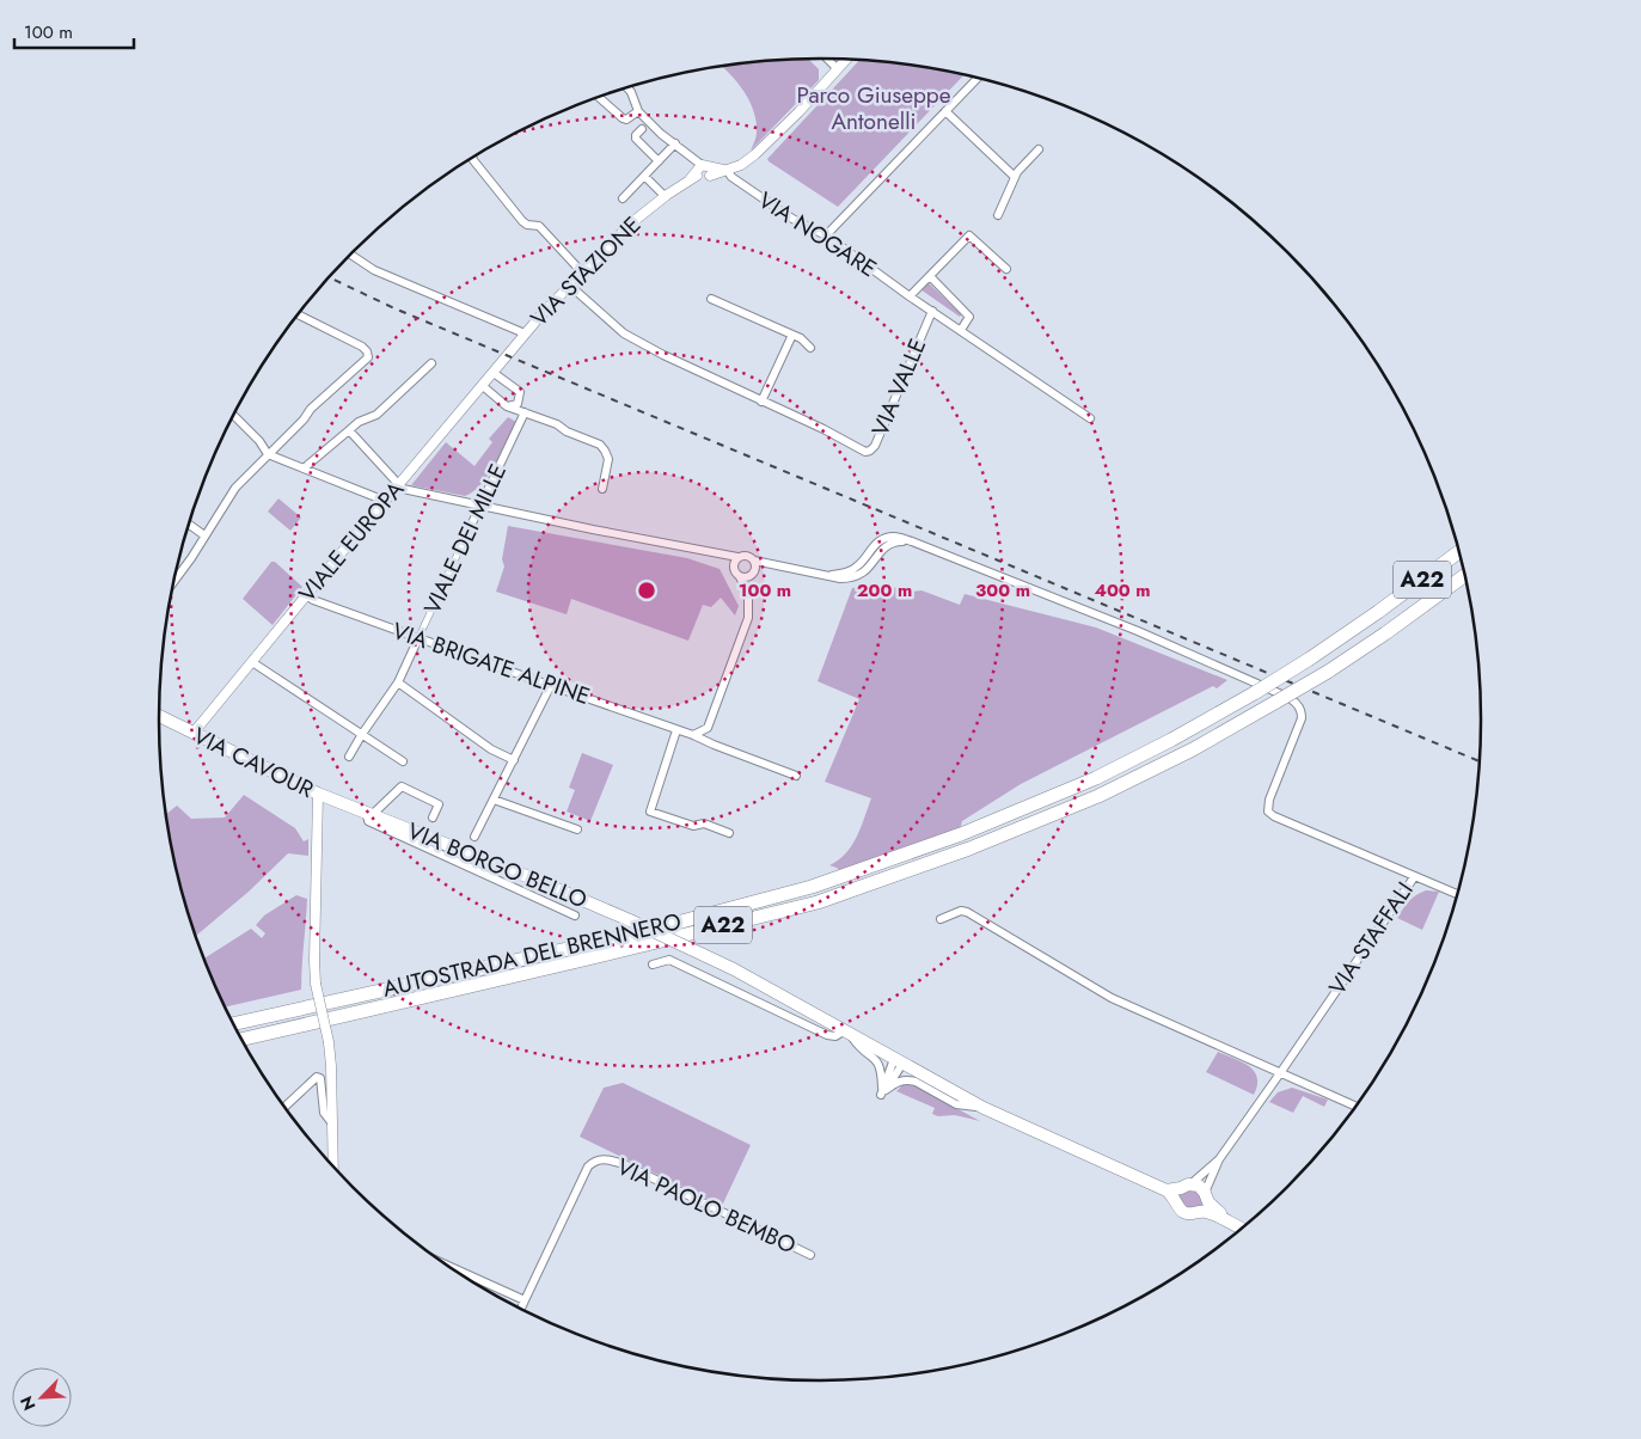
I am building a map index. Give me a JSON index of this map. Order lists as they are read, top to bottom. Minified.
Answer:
{"streets":{"highway":["A22","AUTOSTRADA DEL BRENNERO"],"main road":["VIA CAVOUR","VIA BORGO BELLO"],"street":["VIA NOGARE","VIA STAZIONE","VIA VALLE","VIALE DEI MILLE","VIALE EUROPA","VIA BRIGATE ALPINE","VIA STAFFALI","VIA PAOLO BEMBO"]},"crossings":[["VIA NOGARE","VIA STAZIONE"],["VIA NOGARE","VIA VALLE"],["VIA STAZIONE","VIA VALLE"],["VIA STAZIONE","VIALE EUROPA"],["VIALE DEI MILLE","VIA BRIGATE ALPINE"],["VIALE EUROPA","VIA BRIGATE ALPINE"],["VIALE EUROPA","VIA CAVOUR"],["VIA CAVOUR","VIA BORGO BELLO"],["VIA BORGO BELLO","VIA STAFFALI"]],"parks":["Parco Giuseppe Antonelli"],"scale_bar":"100 m","north":"bottom left","rings":["100 m","200 m","300 m","400 m"]}
